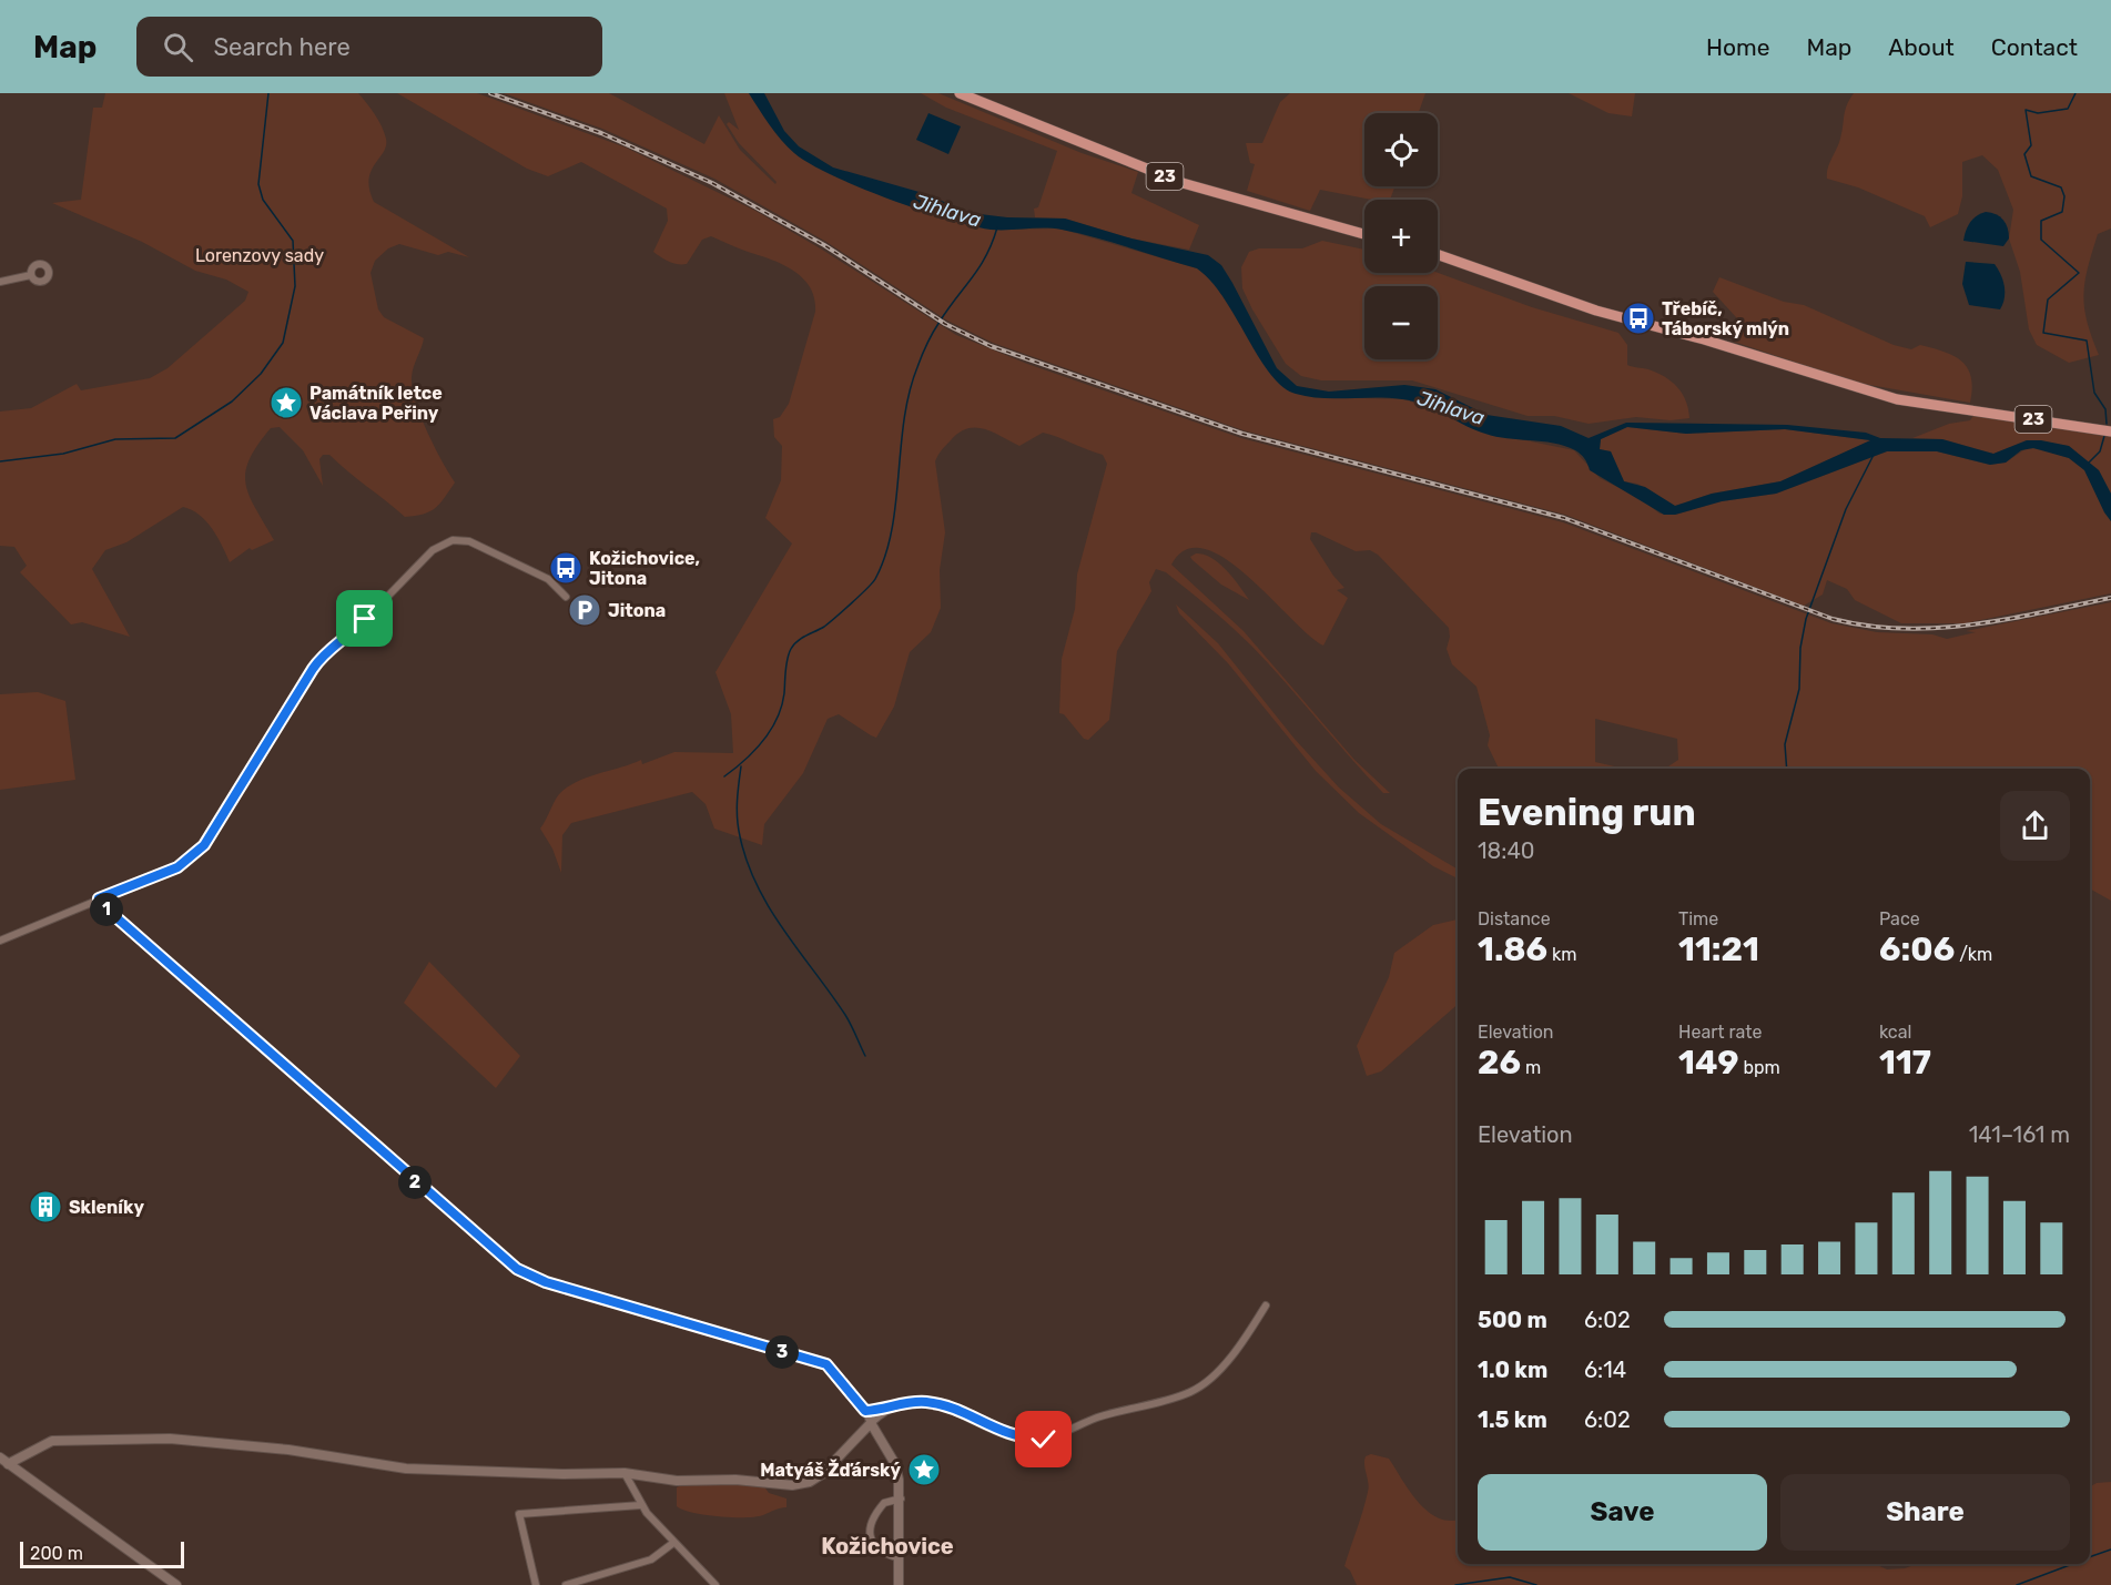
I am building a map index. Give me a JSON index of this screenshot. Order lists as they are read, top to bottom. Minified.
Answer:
{"streets":{"main road":["23"]},"districts":["Kožichovice"],"water":["Jihlava"],"parks":["Lorenzovy sady"],"places":{"bus stop":["Třebíč, Táborský mlýn","Kožichovice, Jitona"],"place":["Památník letce Václava Peřiny","Matyáš Žďárský"],"parking":["Jitona"],"building":["Skleníky"]},"scale_bar":"200 m","page":{"header":"Map","search":"Search here","nav":["Home","Map","About","Contact"],"map_buttons":["+","−"],"heading":["Evening run","18:40"],"stats":[["Distance","1.86 km"],["Time","11:21"],["Pace","6:06 /km"],["Elevation","26 m"],["Heart rate","149 bpm"],["kcal","117"]],"pins":["1","2","3"],"chart":["Elevation","141–161 m"],"list":[{"name":"500 m","note":"6:02"},{"name":"1.0 km","note":"6:14"},{"name":"1.5 km","note":"6:02"}],"buttons":["Save","Share"],"scale":"200 m"}}
